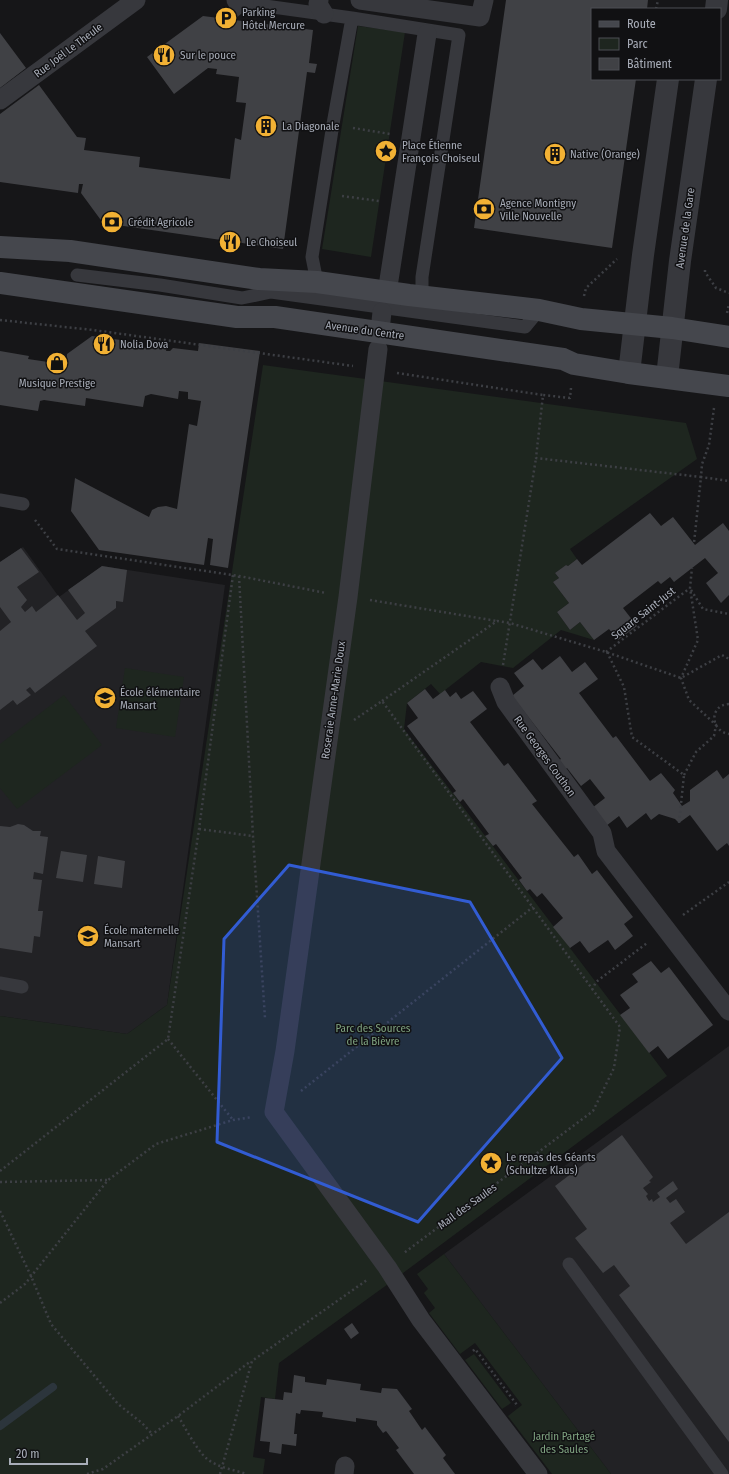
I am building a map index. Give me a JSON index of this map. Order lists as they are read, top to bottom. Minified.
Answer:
{"streets":{"main road":["Avenue du Centre"],"street":["Rue Joël Le Theule","Avenue de la Gare","Roseraie Anne-Marie Doux","Rue Georges Couthon"],"path":["Square Saint-Just","Mail des Saules"]},"crossings":[["Avenue de la Gare","Avenue du Centre"]],"parks":["Parc des Sources de la Bièvre","Jardin Partagé des Saules"],"places":{"parking":["Parking Hôtel Mercure"],"restaurant":["Sur le pouce","Le Choiseul","Nolia Dova"],"building":["La Diagonale","Native (Orange)"],"place":["Place Étienne François Choiseul","Le repas des Géants (Schultze Klaus)"],"bank":["Agence Montigny Ville Nouvelle","Crédit Agricole"],"shop":["Musique Prestige"],"school or university":["École élémentaire Mansart","École maternelle Mansart"]},"legend":["Route","Parc","Bâtiment"],"scale_bar":"20 m"}
